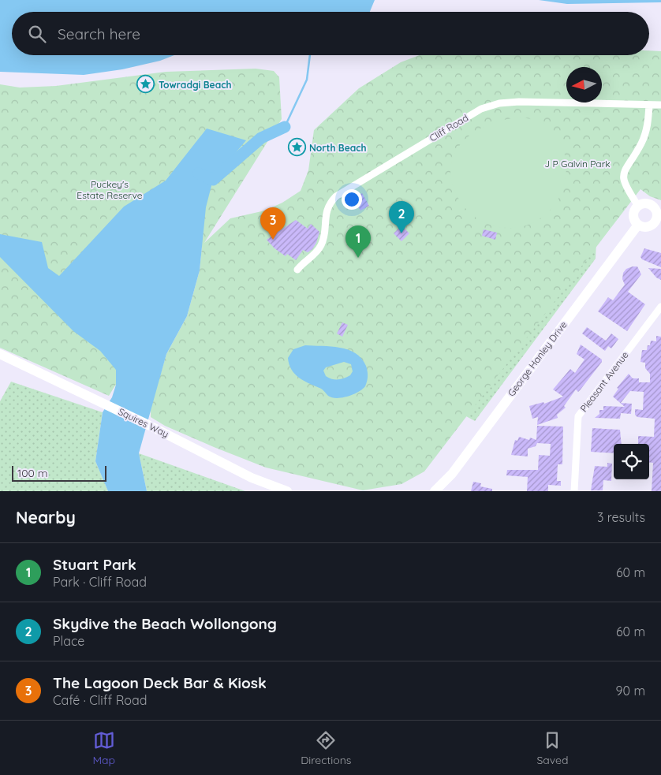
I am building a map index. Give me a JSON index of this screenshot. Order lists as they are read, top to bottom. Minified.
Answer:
{"streets":{"main road":["George Hanley Drive","Squires Way"],"street":["Cliff Road","Pleasant Avenue"]},"parks":["J P Galvin Park","Puckey's Estate Reserve"],"places":{"place":["Towradgi Beach","North Beach"]},"scale_bar":"100 m","north":"left","page":{"search":"Search here","pins":["2","3","1"],"scale":"100 m","heading":["Nearby","3 results"],"list":[{"mark":"1","name":"Stuart Park","note":"Park · Cliff Road","value":"60 m"},{"mark":"2","name":"Skydive the Beach Wollongong","note":"Place","value":"60 m"},{"mark":"3","name":"The Lagoon Deck Bar & Kiosk","note":"Café · Cliff Road","value":"90 m"}],"nav":["Map","Directions","Saved"]}}
